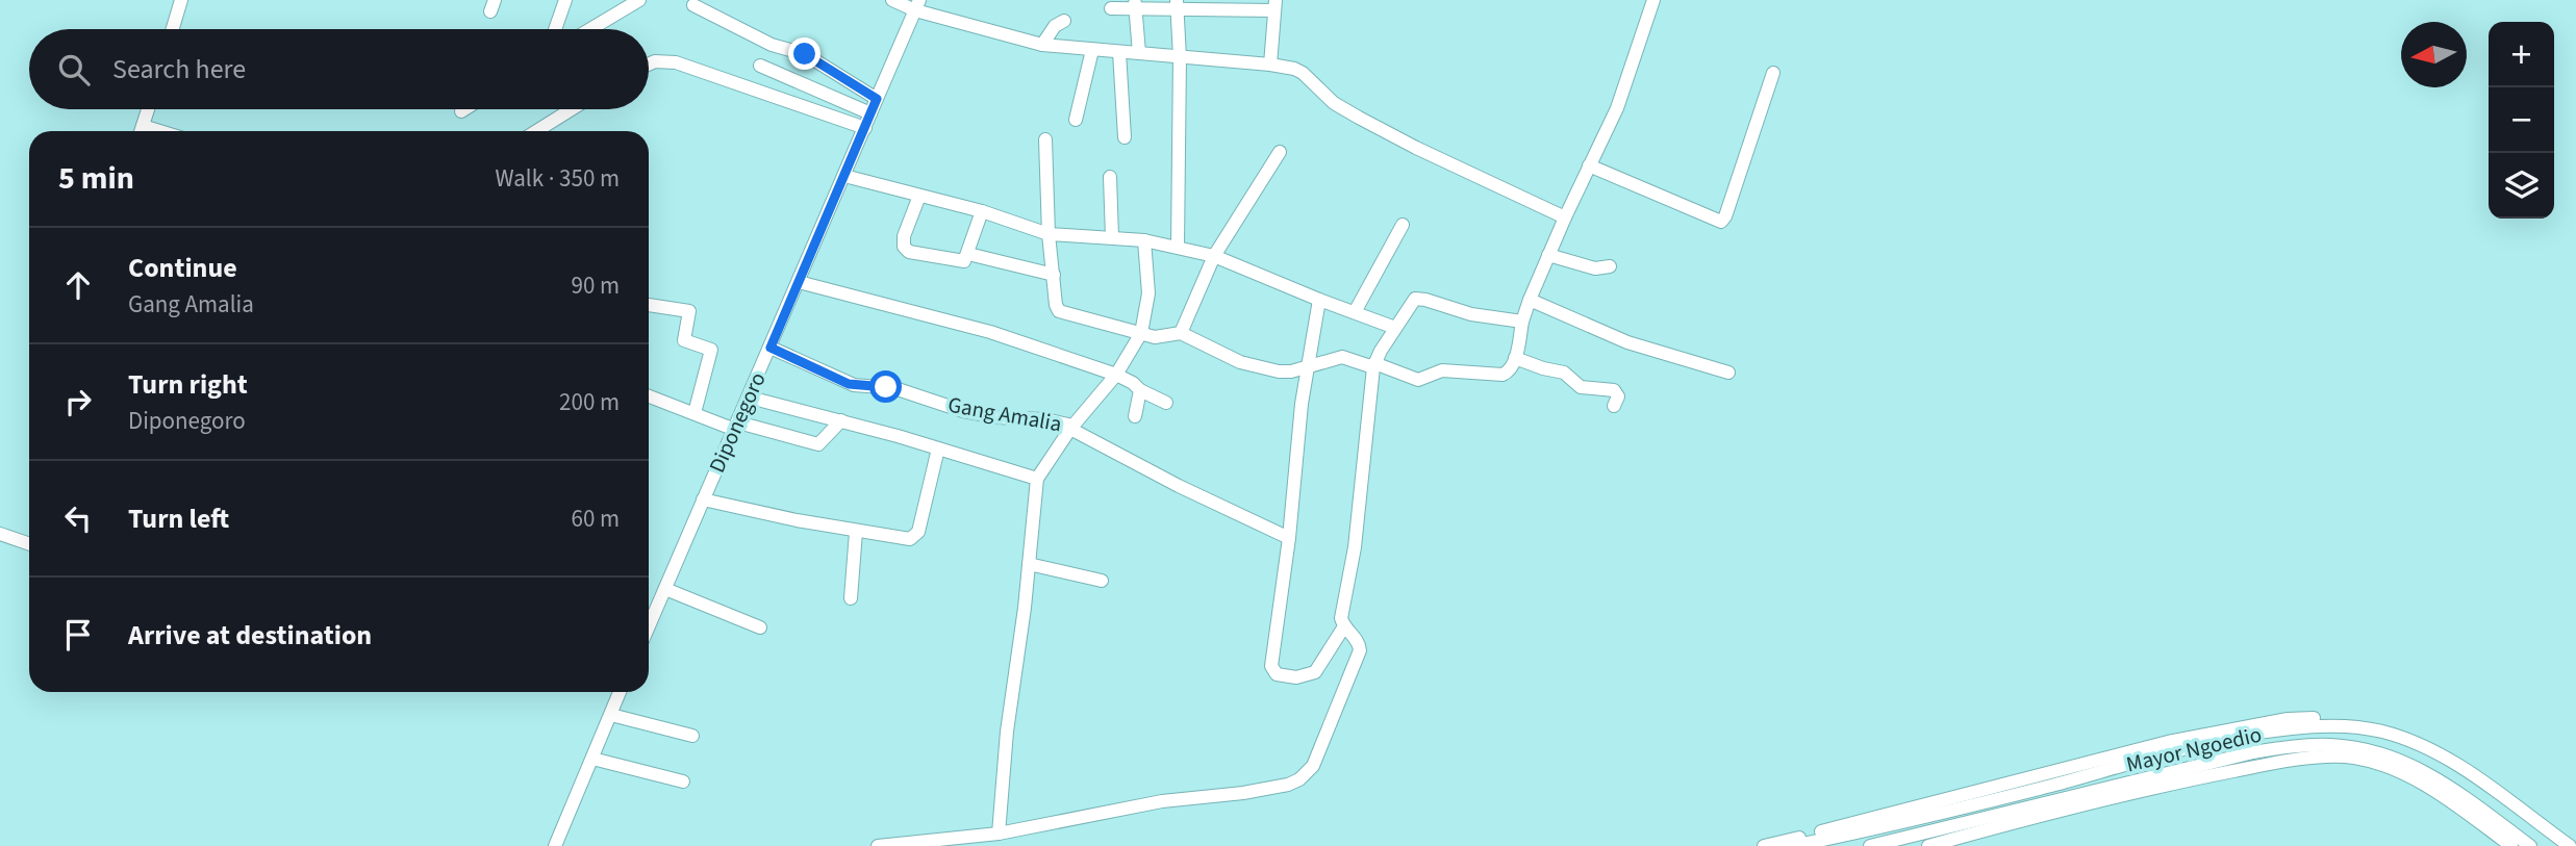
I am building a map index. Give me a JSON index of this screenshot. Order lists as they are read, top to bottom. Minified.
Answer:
{"streets":{"street":["Gang Amalia","Diponegoro","Mayor Ngoedio"]},"crossings":[["Gang Amalia","Diponegoro"]],"north":"left","page":{"map_buttons":["+","−"],"search":"Search here","heading":["5 min","Walk · 350 m"],"list":[["Continue","Gang Amalia","90 m"],["Turn right","Diponegoro","200 m"],["Turn left","60 m"],"Arrive at destination"]}}
